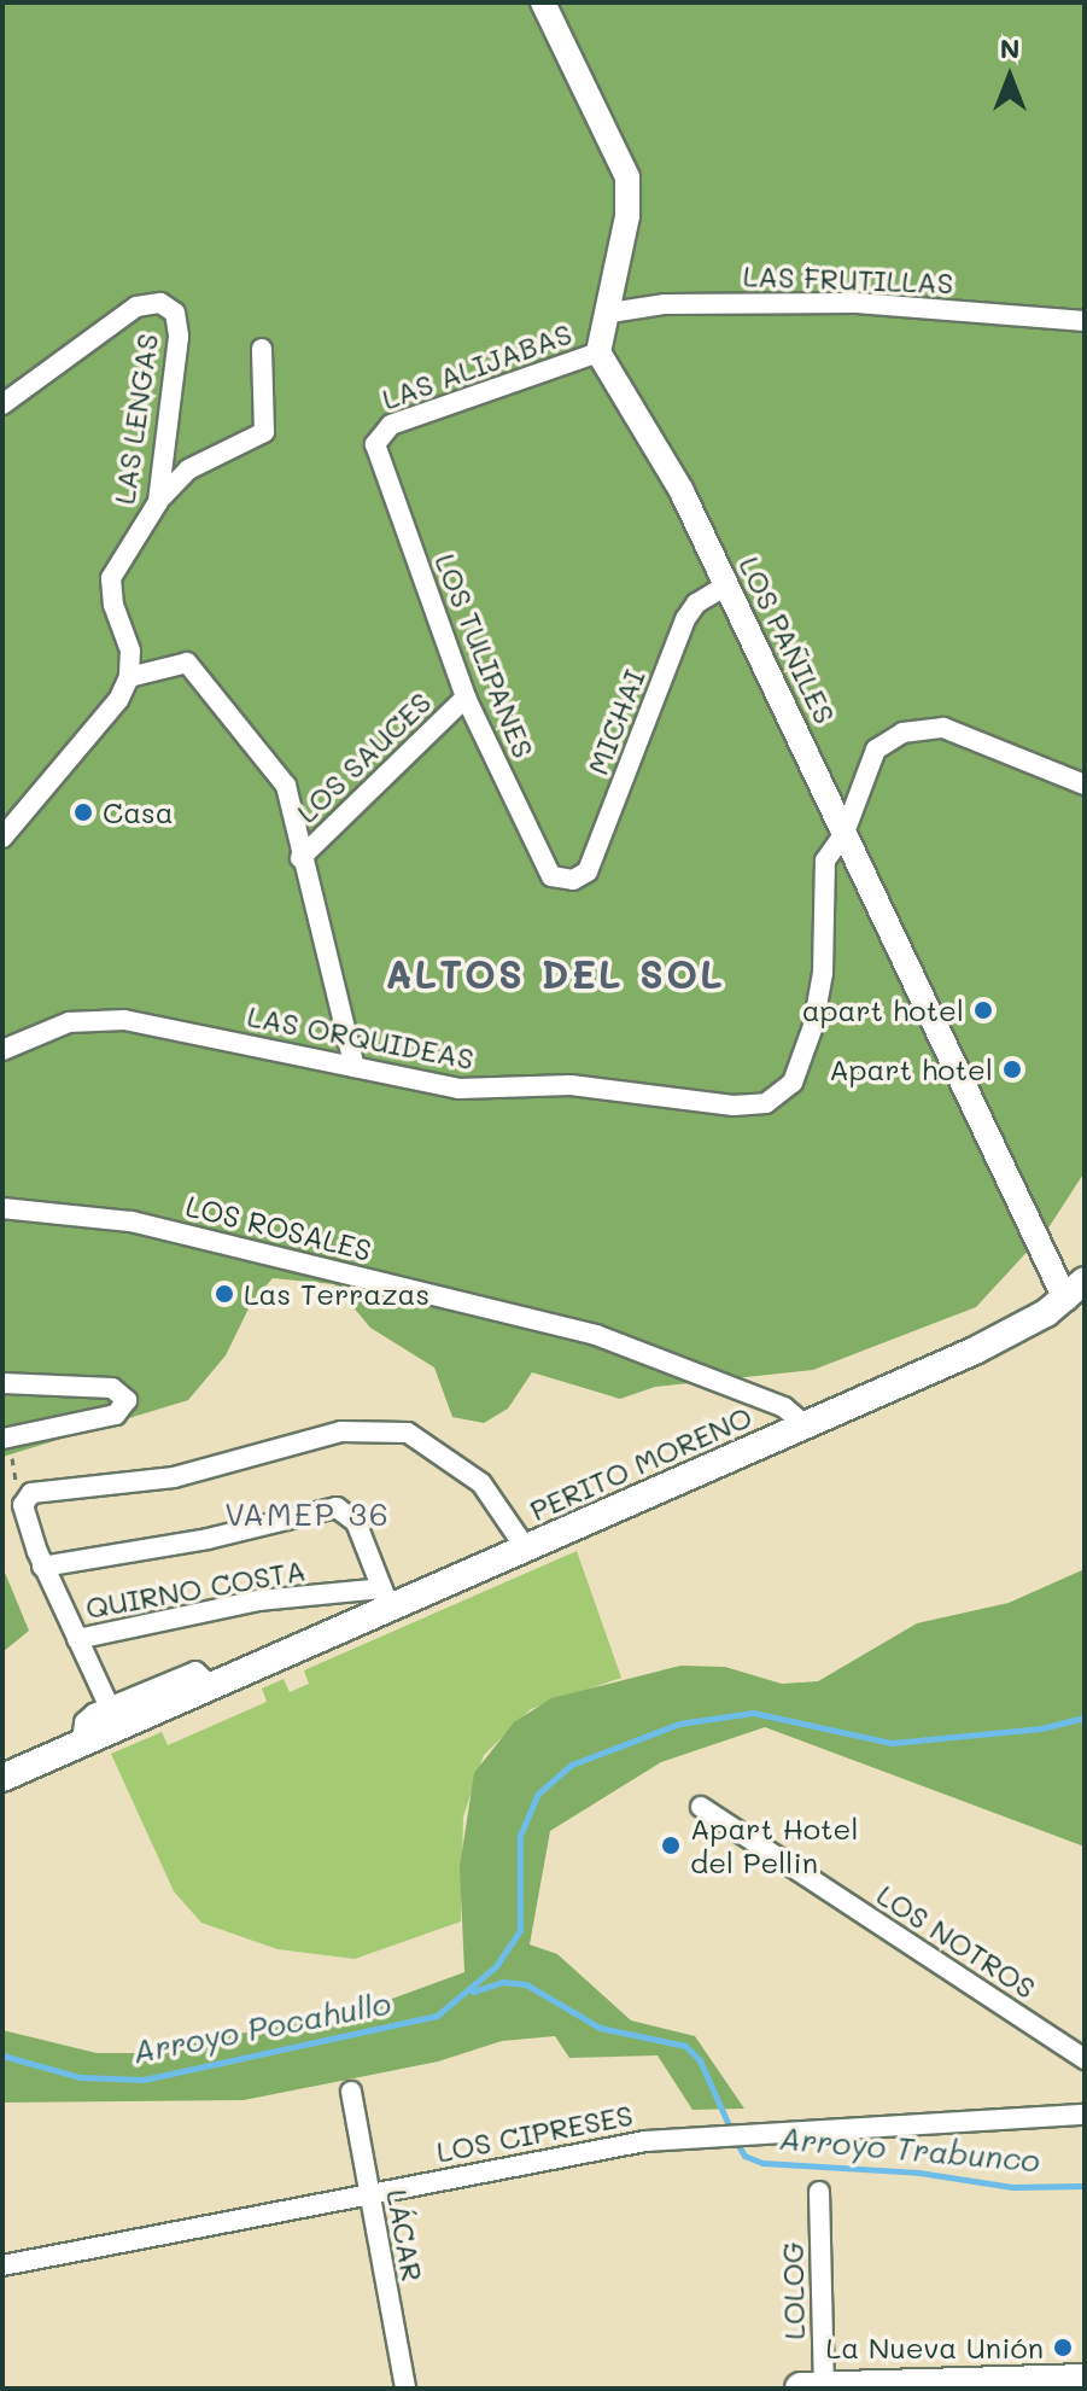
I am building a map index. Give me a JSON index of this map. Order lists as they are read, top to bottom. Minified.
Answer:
{"streets":{"main road":["PERITO MORENO"],"street":["LAS FRUTILLAS","LAS ALIJABAS","LAS LENGAS","LOS PAÑILES","LOS TULIPANES","MICHAI","LOS SAUCES","LAS ORQUIDEAS","LOS ROSALES","QUIRNO COSTA","LOS NOTROS","LOS CIPRESES","LÁCAR","LOLOG"]},"crossings":[["LAS ALIJABAS","LOS PAÑILES"],["LAS ALIJABAS","LOS TULIPANES"],["LOS PAÑILES","MICHAI"],["LOS PAÑILES","LAS ORQUIDEAS"],["LOS PAÑILES","PERITO MORENO"],["LOS TULIPANES","MICHAI"],["LOS TULIPANES","LOS SAUCES"],["LOS ROSALES","PERITO MORENO"],["PERITO MORENO","QUIRNO COSTA"],["LOS CIPRESES","LÁCAR"]],"districts":["ALTOS DEL SOL","VAMEP 36"],"water":["Arroyo Pocahullo","Arroyo Trabunco"],"places":["Casa","apart hotel","Apart hotel","Las Terrazas","Apart Hotel del Pellin","La Nueva Unión"],"north":"top"}
